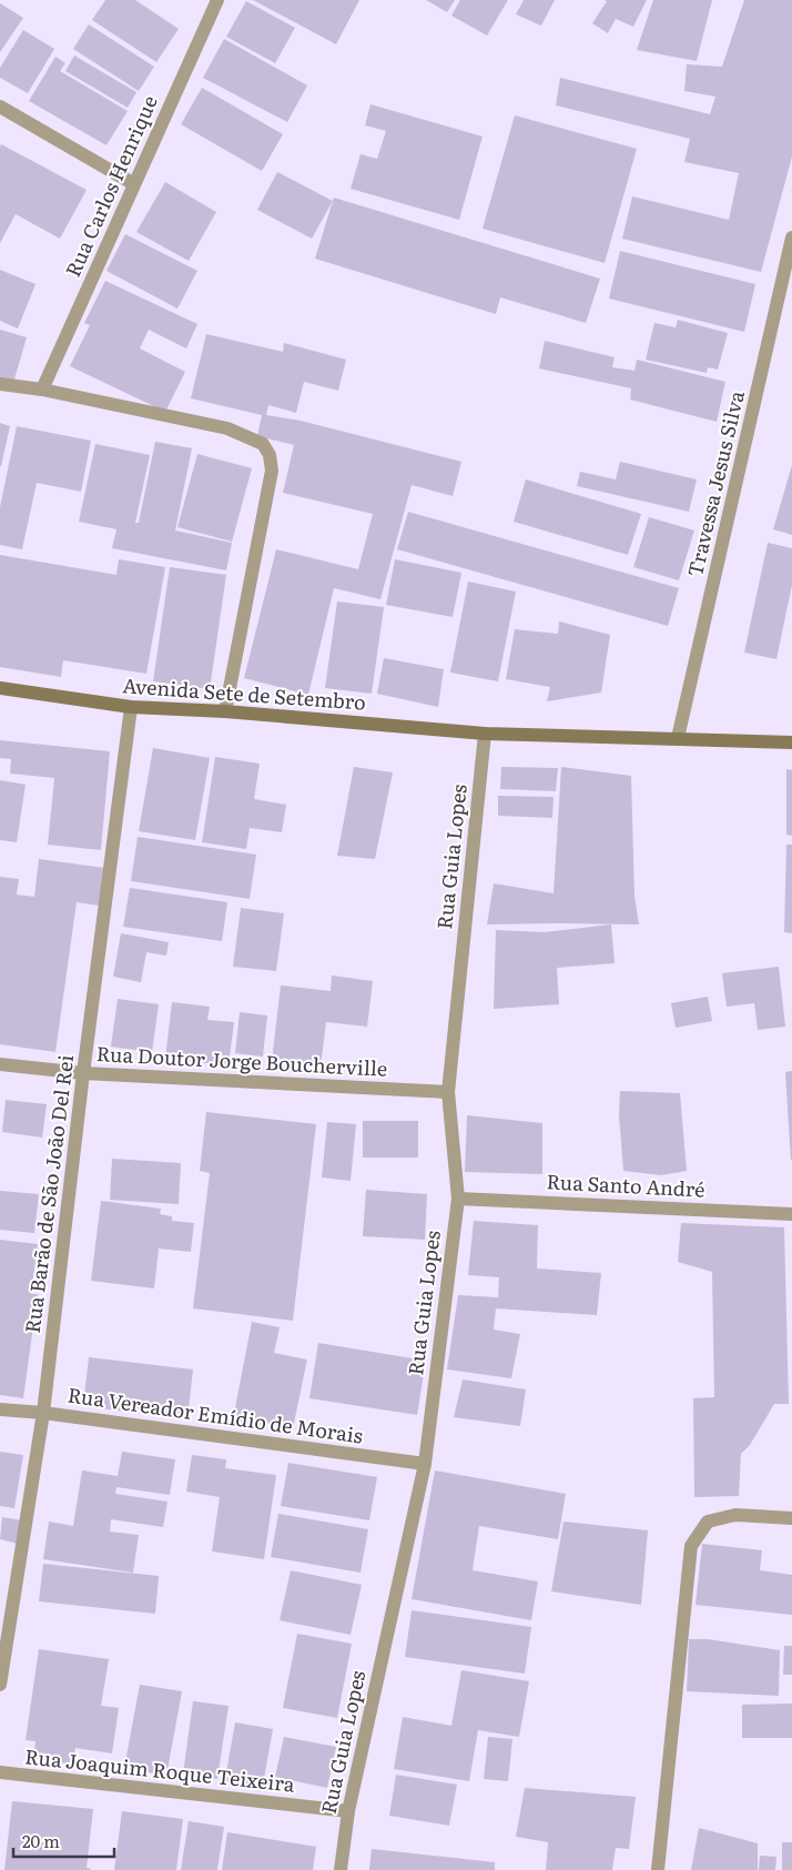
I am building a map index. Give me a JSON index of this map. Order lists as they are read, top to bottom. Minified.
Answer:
{"streets":{"main road":["Avenida Sete de Setembro"],"street":["Rua Carlos Henrique","Travessa Jesus Silva","Rua Guia Lopes","Rua Doutor Jorge Boucherville","Rua Santo André","Rua Barão de São João Del Rei","Rua Vereador Emídio de Morais","Rua Joaquim Roque Teixeira"]},"crossings":[["Travessa Jesus Silva","Avenida Sete de Setembro"],["Avenida Sete de Setembro","Rua Guia Lopes"],["Avenida Sete de Setembro","Rua Barão de São João Del Rei"],["Rua Guia Lopes","Rua Doutor Jorge Boucherville"],["Rua Guia Lopes","Rua Santo André"],["Rua Guia Lopes","Rua Vereador Emídio de Morais"],["Rua Guia Lopes","Rua Joaquim Roque Teixeira"],["Rua Doutor Jorge Boucherville","Rua Barão de São João Del Rei"],["Rua Barão de São João Del Rei","Rua Vereador Emídio de Morais"]],"scale_bar":"20 m"}
